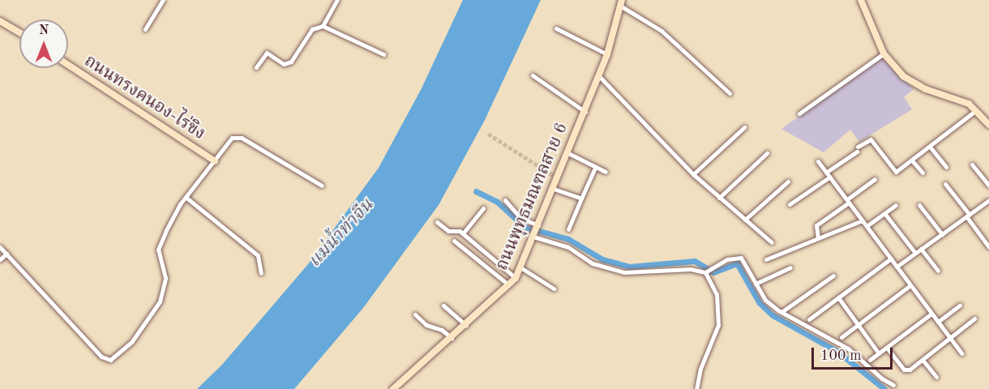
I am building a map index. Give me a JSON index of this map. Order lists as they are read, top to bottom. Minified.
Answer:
{"streets":{"main road":["ถนนทรงคนอง-ไร่ขิง","ถนนพุทธมณฑลสาย 6"]},"water":["แม่น้ำท่าจีน"],"scale_bar":"100 m","north":"top"}
